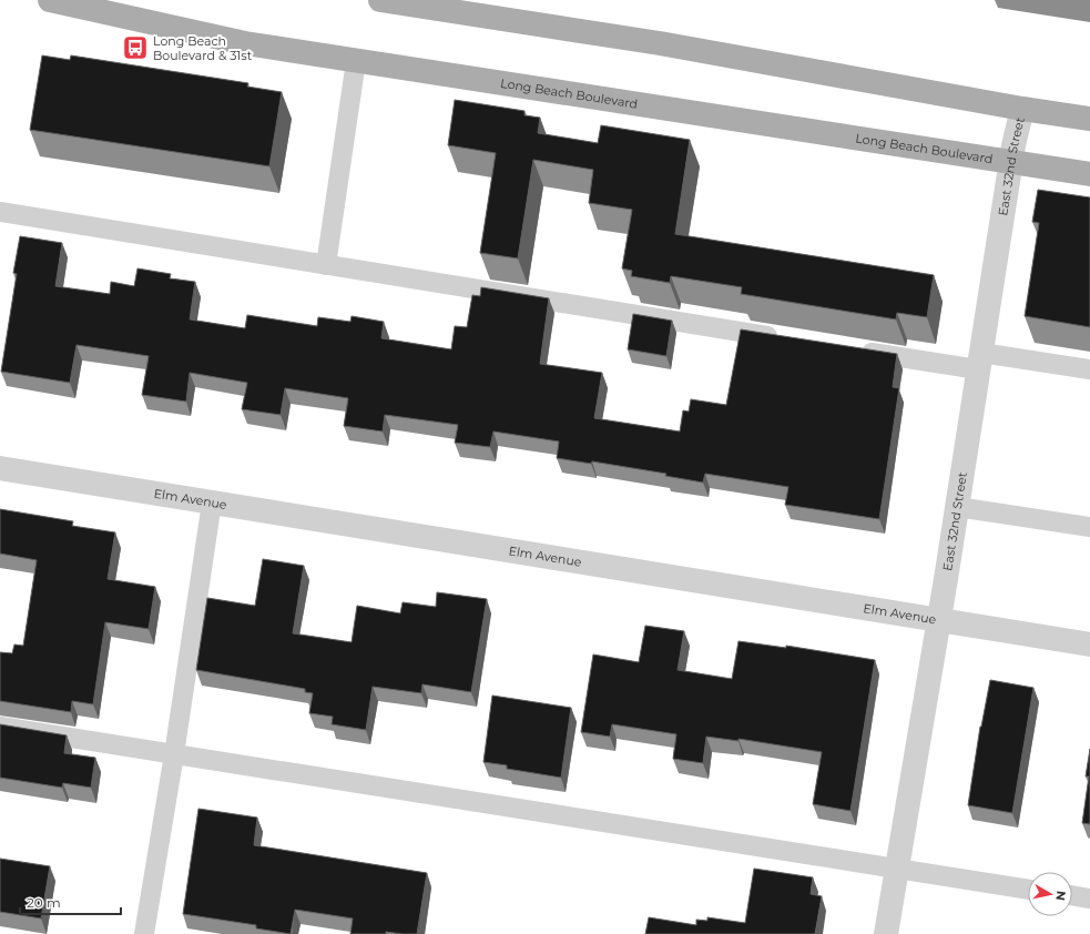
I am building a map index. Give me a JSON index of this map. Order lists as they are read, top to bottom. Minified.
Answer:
{"streets":{"main road":["Long Beach Boulevard"],"street":["East 32nd Street","Elm Avenue"]},"crossings":[["Long Beach Boulevard","East 32nd Street"],["East 32nd Street","Elm Avenue"]],"places":{"bus stop":["Long Beach Boulevard & 31st"]},"scale_bar":"20 m","north":"right"}
